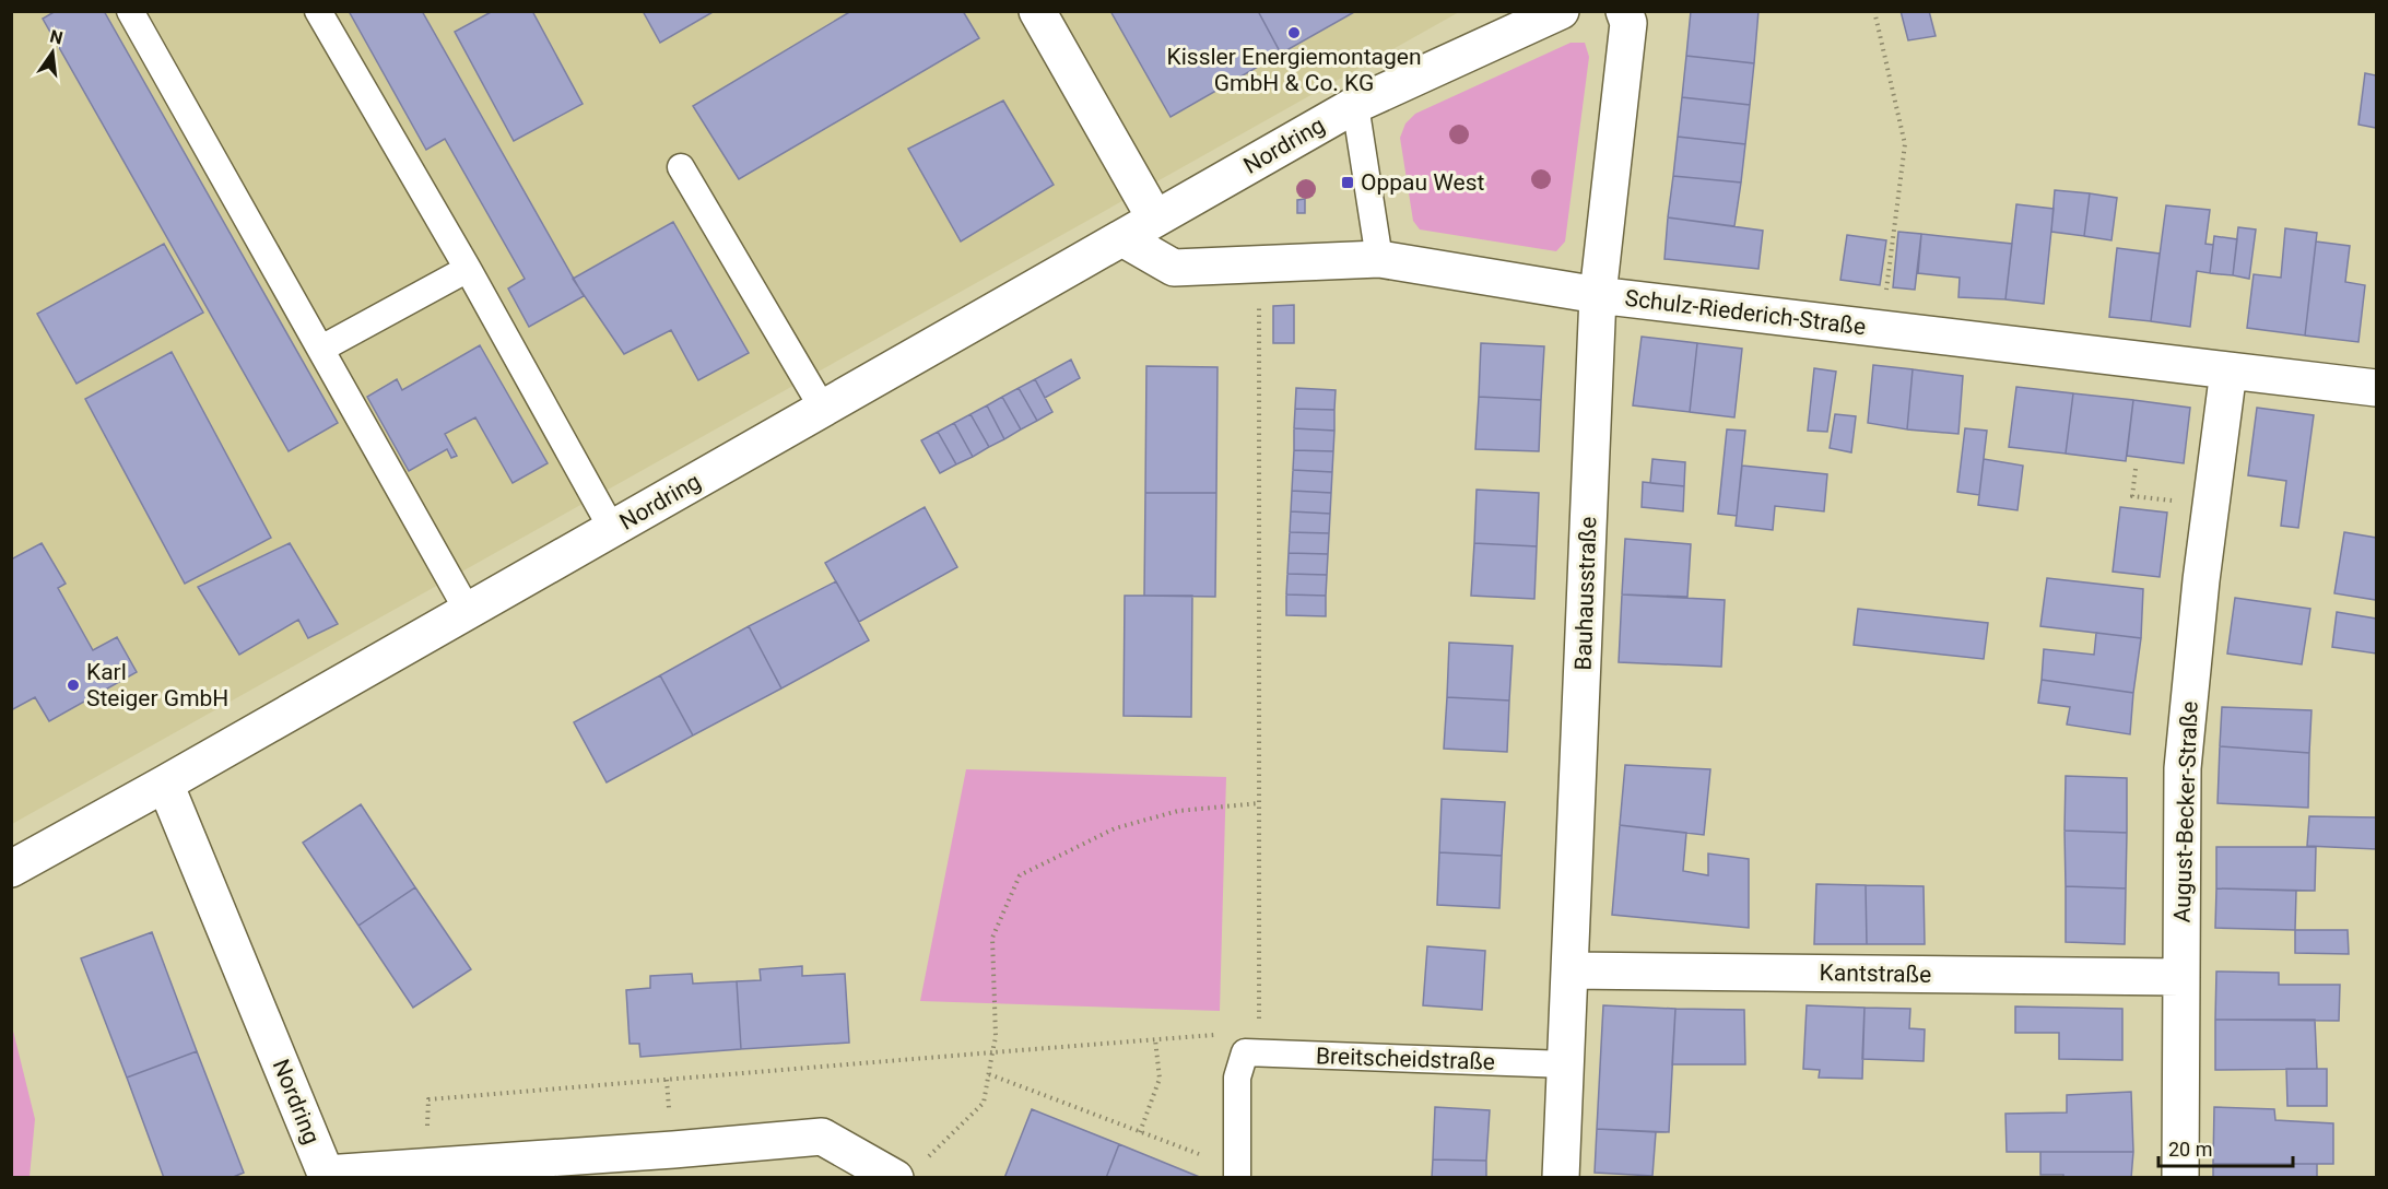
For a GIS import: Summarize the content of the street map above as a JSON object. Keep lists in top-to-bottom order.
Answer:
{
  "streets": {
    "street": [
      "Nordring",
      "Schulz-Riederich-Straße",
      "Bauhausstraße",
      "August-Becker-Straße",
      "Kantstraße"
    ],
    "lane": ["Breitscheidstraße"]
  },
  "crossings": [
    ["Nordring", "Schulz-Riederich-Straße"],
    ["Schulz-Riederich-Straße", "Bauhausstraße"],
    ["Schulz-Riederich-Straße", "August-Becker-Straße"],
    ["Bauhausstraße", "Kantstraße"],
    ["Bauhausstraße", "Breitscheidstraße"],
    ["August-Becker-Straße", "Kantstraße"]
  ],
  "places": {
    "other": ["Kissler Energiemontagen GmbH & Co. KG", "Karl Steiger GmbH"],
    "transit": ["Oppau West"]
  },
  "scale_bar": "20 m",
  "north": "top"
}
